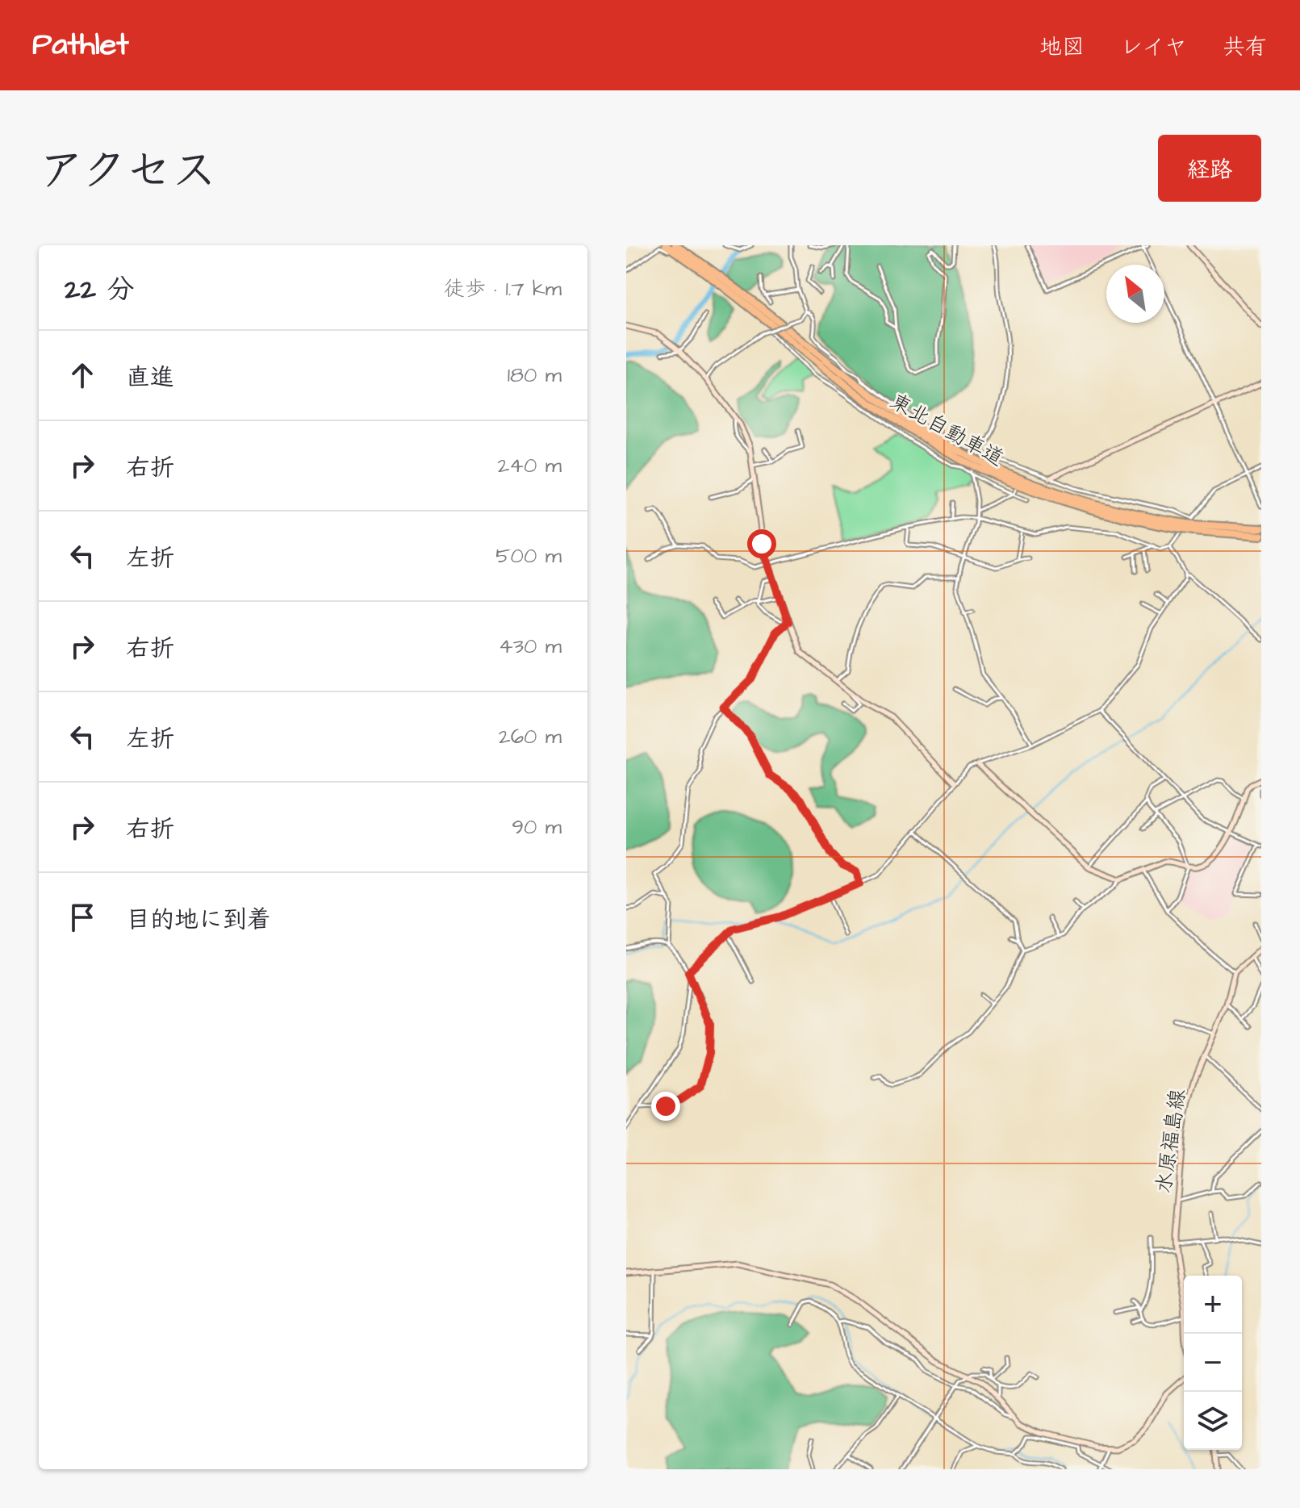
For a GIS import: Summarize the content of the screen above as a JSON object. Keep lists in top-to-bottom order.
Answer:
{
  "streets": {
    "highway": ["東北自動車道"],
    "street": ["水原福島線"]
  },
  "north": "top left",
  "page": {
    "header": "Pathlet",
    "nav": ["地図", "レイヤ", "共有"],
    "title": "アクセス",
    "buttons": "経路",
    "heading": ["22 分", "徒歩 · 1.7 km"],
    "list": [
      ["直進", "180 m"],
      ["右折", "240 m"],
      ["左折", "500 m"],
      ["右折", "430 m"],
      ["左折", "260 m"],
      ["右折", "90 m"],
      "目的地に到着"
    ],
    "map_buttons": ["+", "−"]
  }
}
